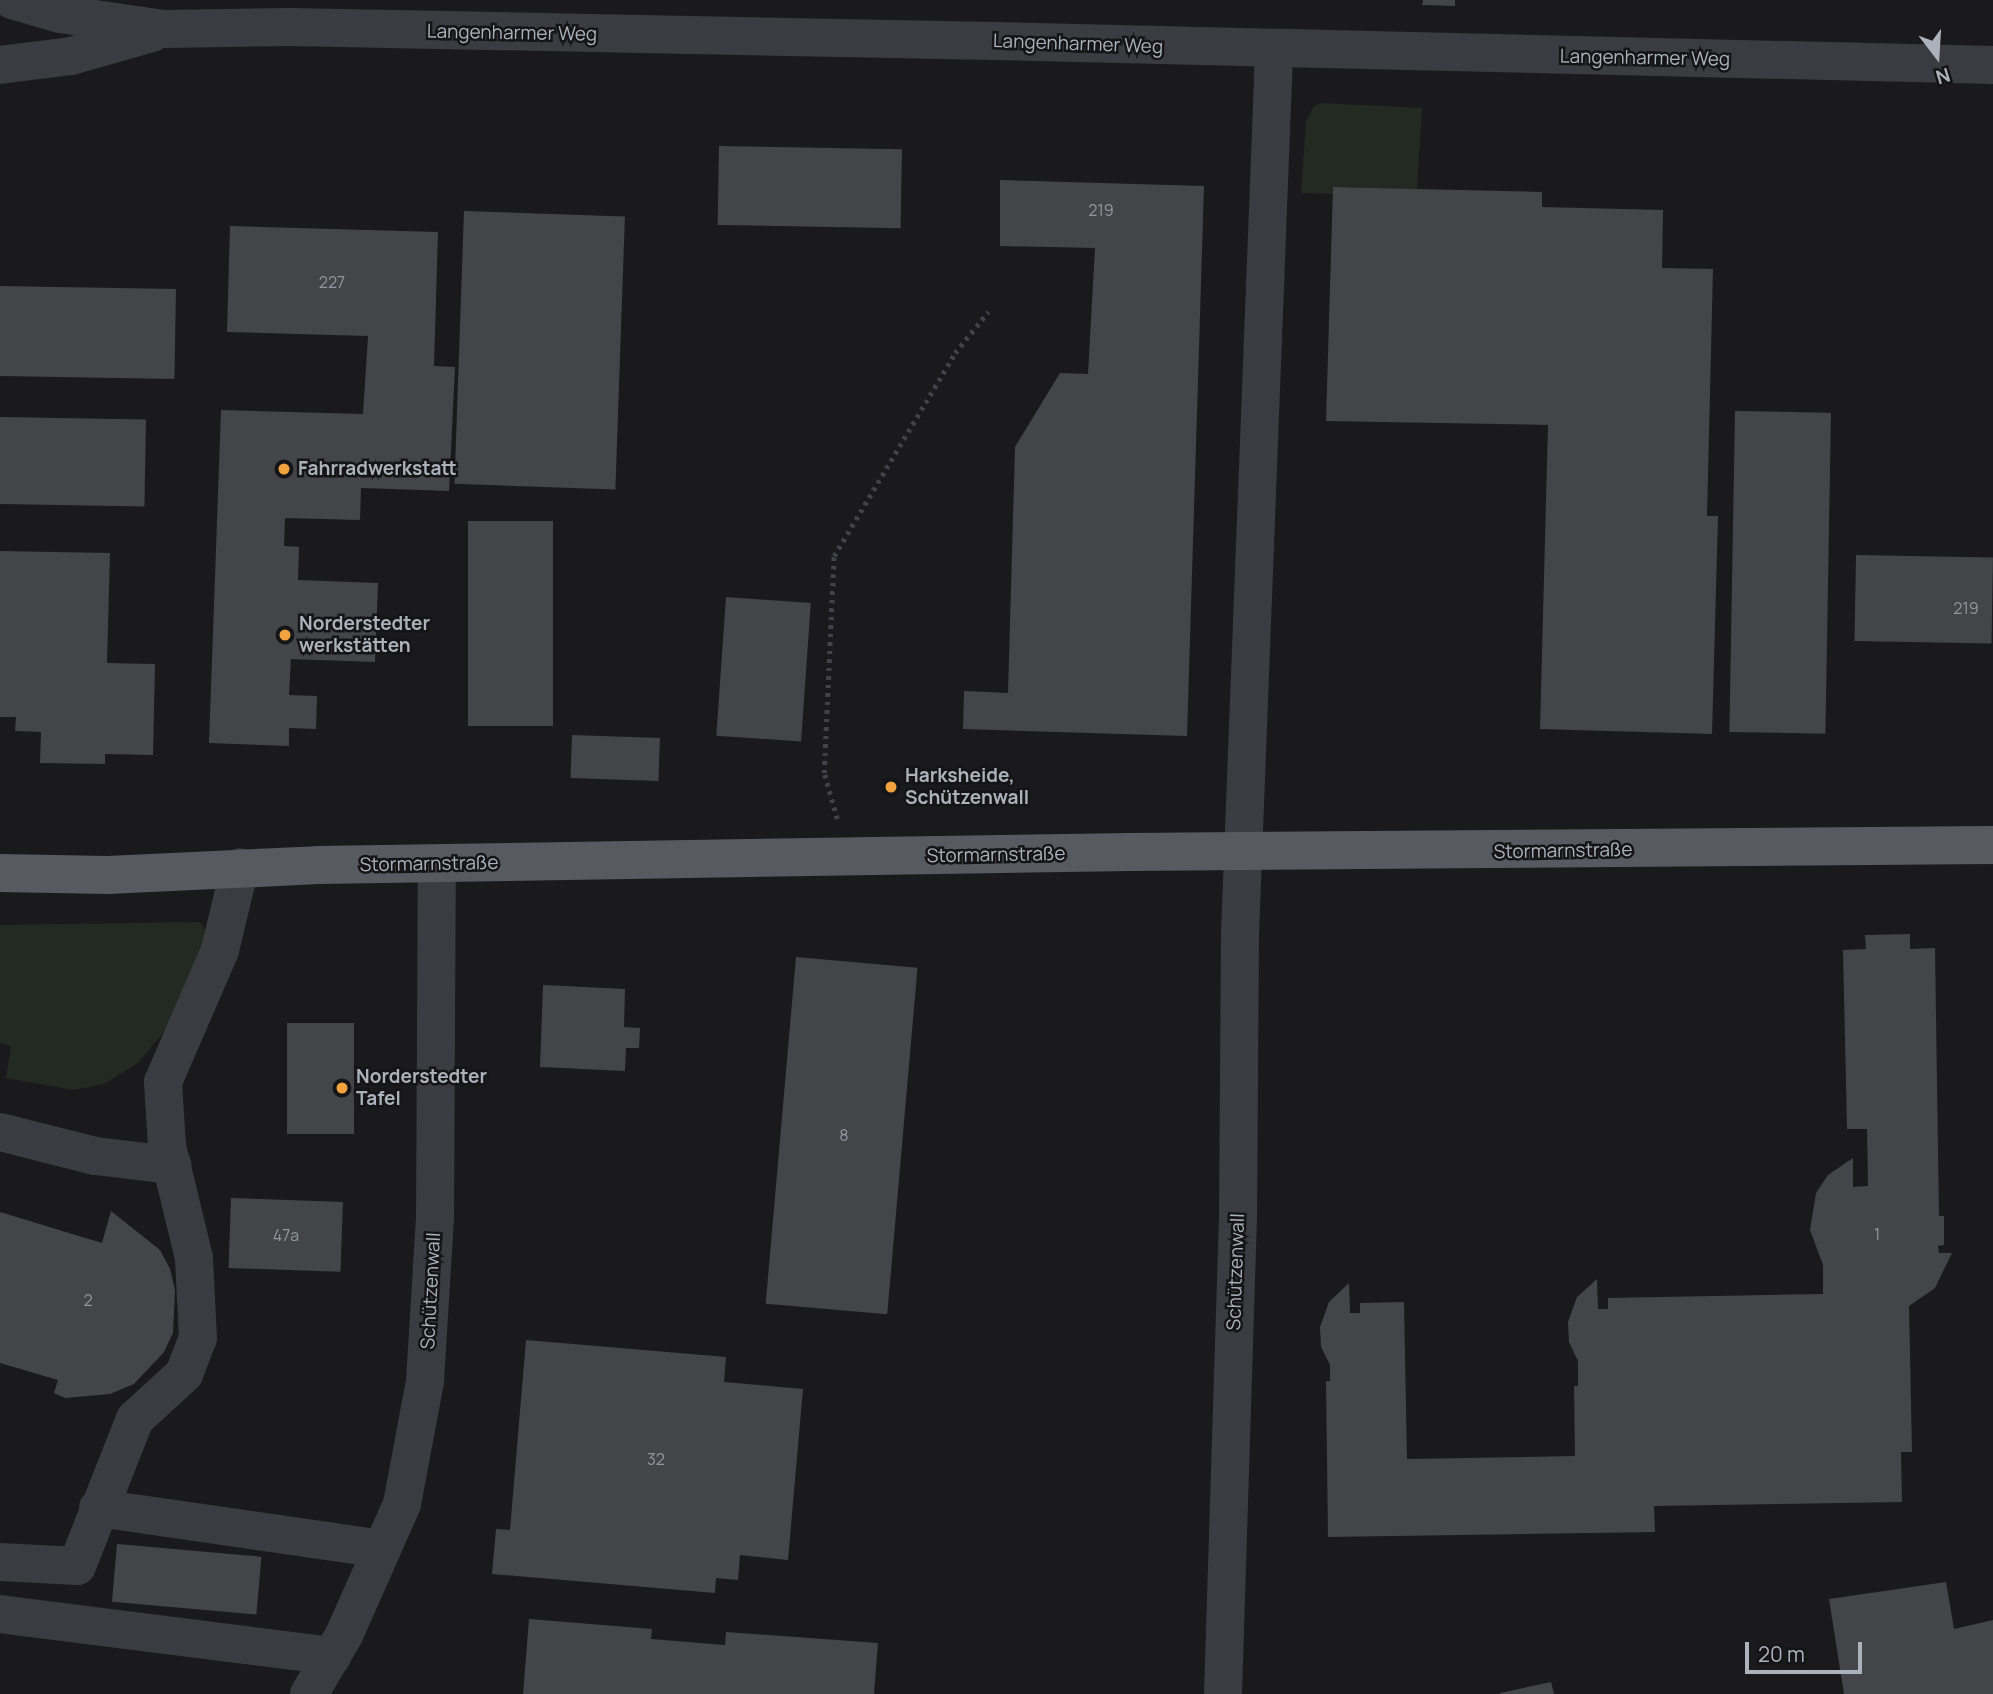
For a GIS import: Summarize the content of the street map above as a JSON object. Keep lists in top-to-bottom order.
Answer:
{
  "streets": {
    "main road": ["Stormarnstraße"],
    "street": ["Langenharmer Weg", "Schützenwall"]
  },
  "crossings": [
    ["Langenharmer Weg", "Schützenwall"],
    ["Stormarnstraße", "Schützenwall"]
  ],
  "places": [
    "Fahrradwerkstatt",
    "Norderstedter werkstätten",
    "Harksheide, Schützenwall",
    "Norderstedter Tafel"
  ],
  "house_numbers": [
    "219",
    "227",
    "219",
    "8",
    "1",
    "47a",
    "2",
    "32"
  ],
  "scale_bar": "20 m",
  "north": "bottom"
}
